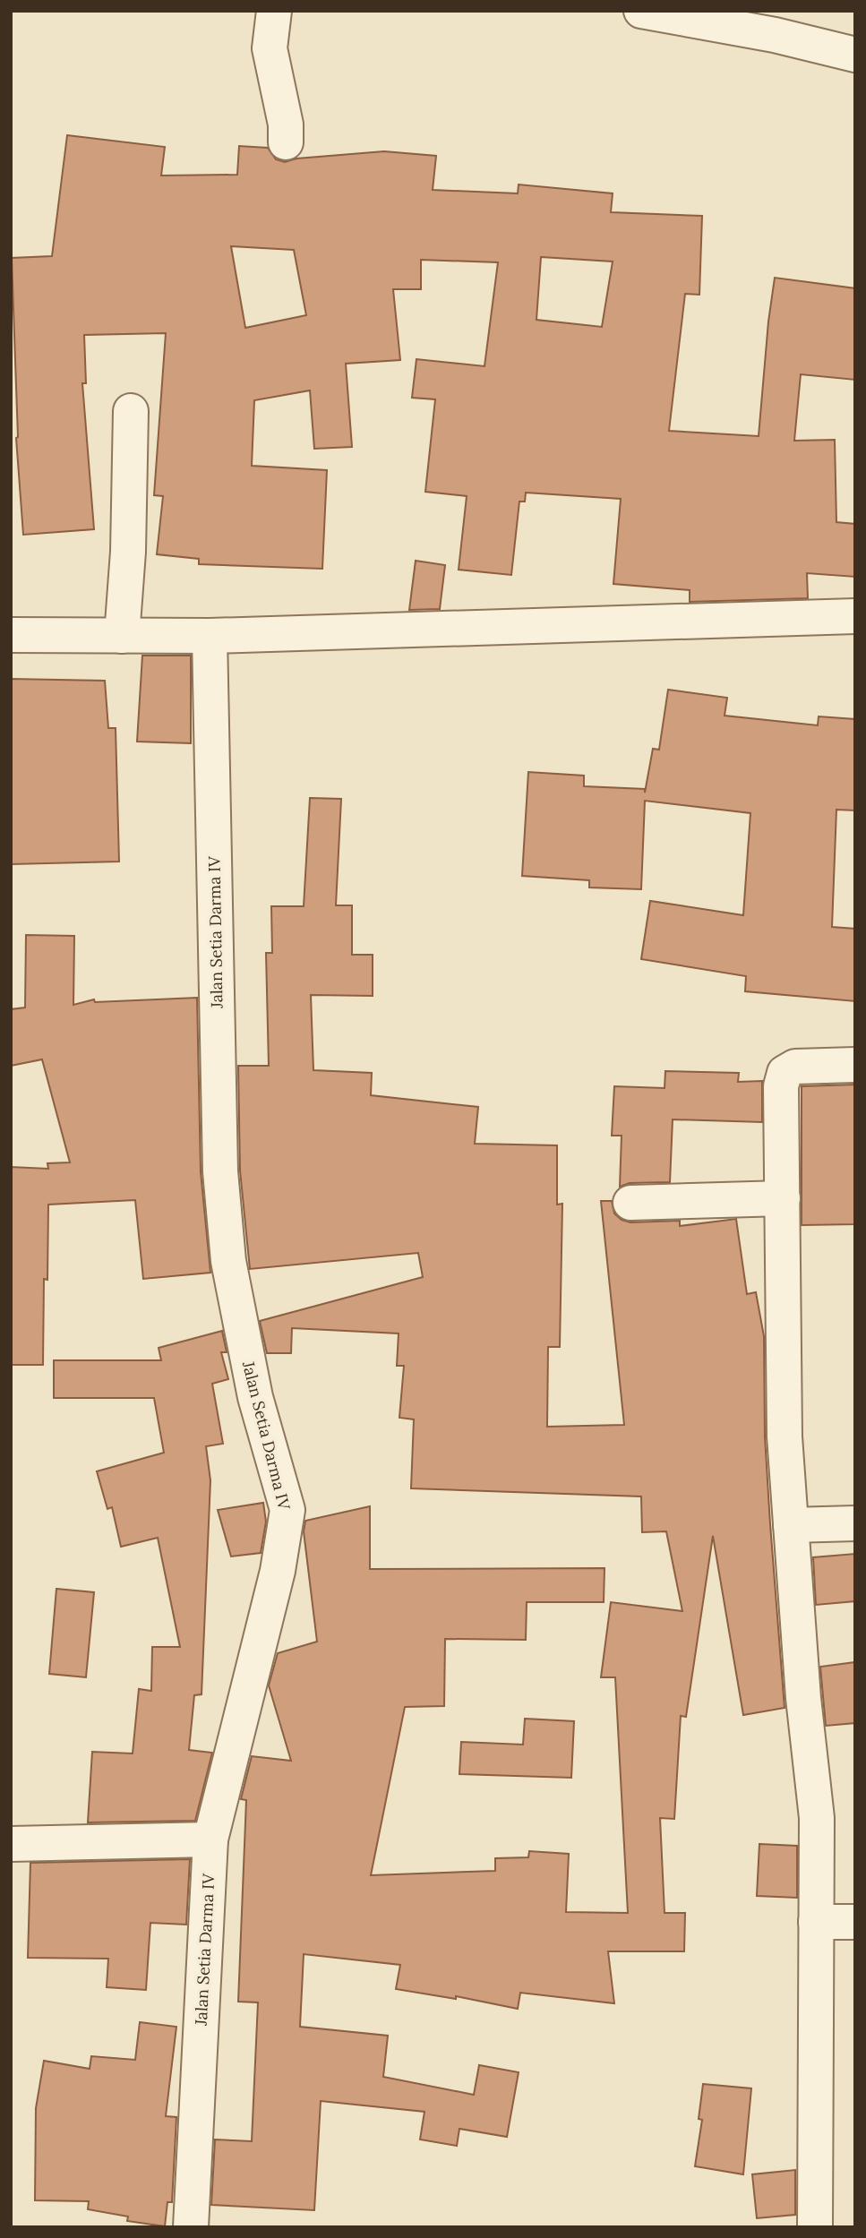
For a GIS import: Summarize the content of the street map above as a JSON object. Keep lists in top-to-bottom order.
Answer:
{
  "streets": {
    "street": ["Jalan Setia Darma IV"]
  }
}
